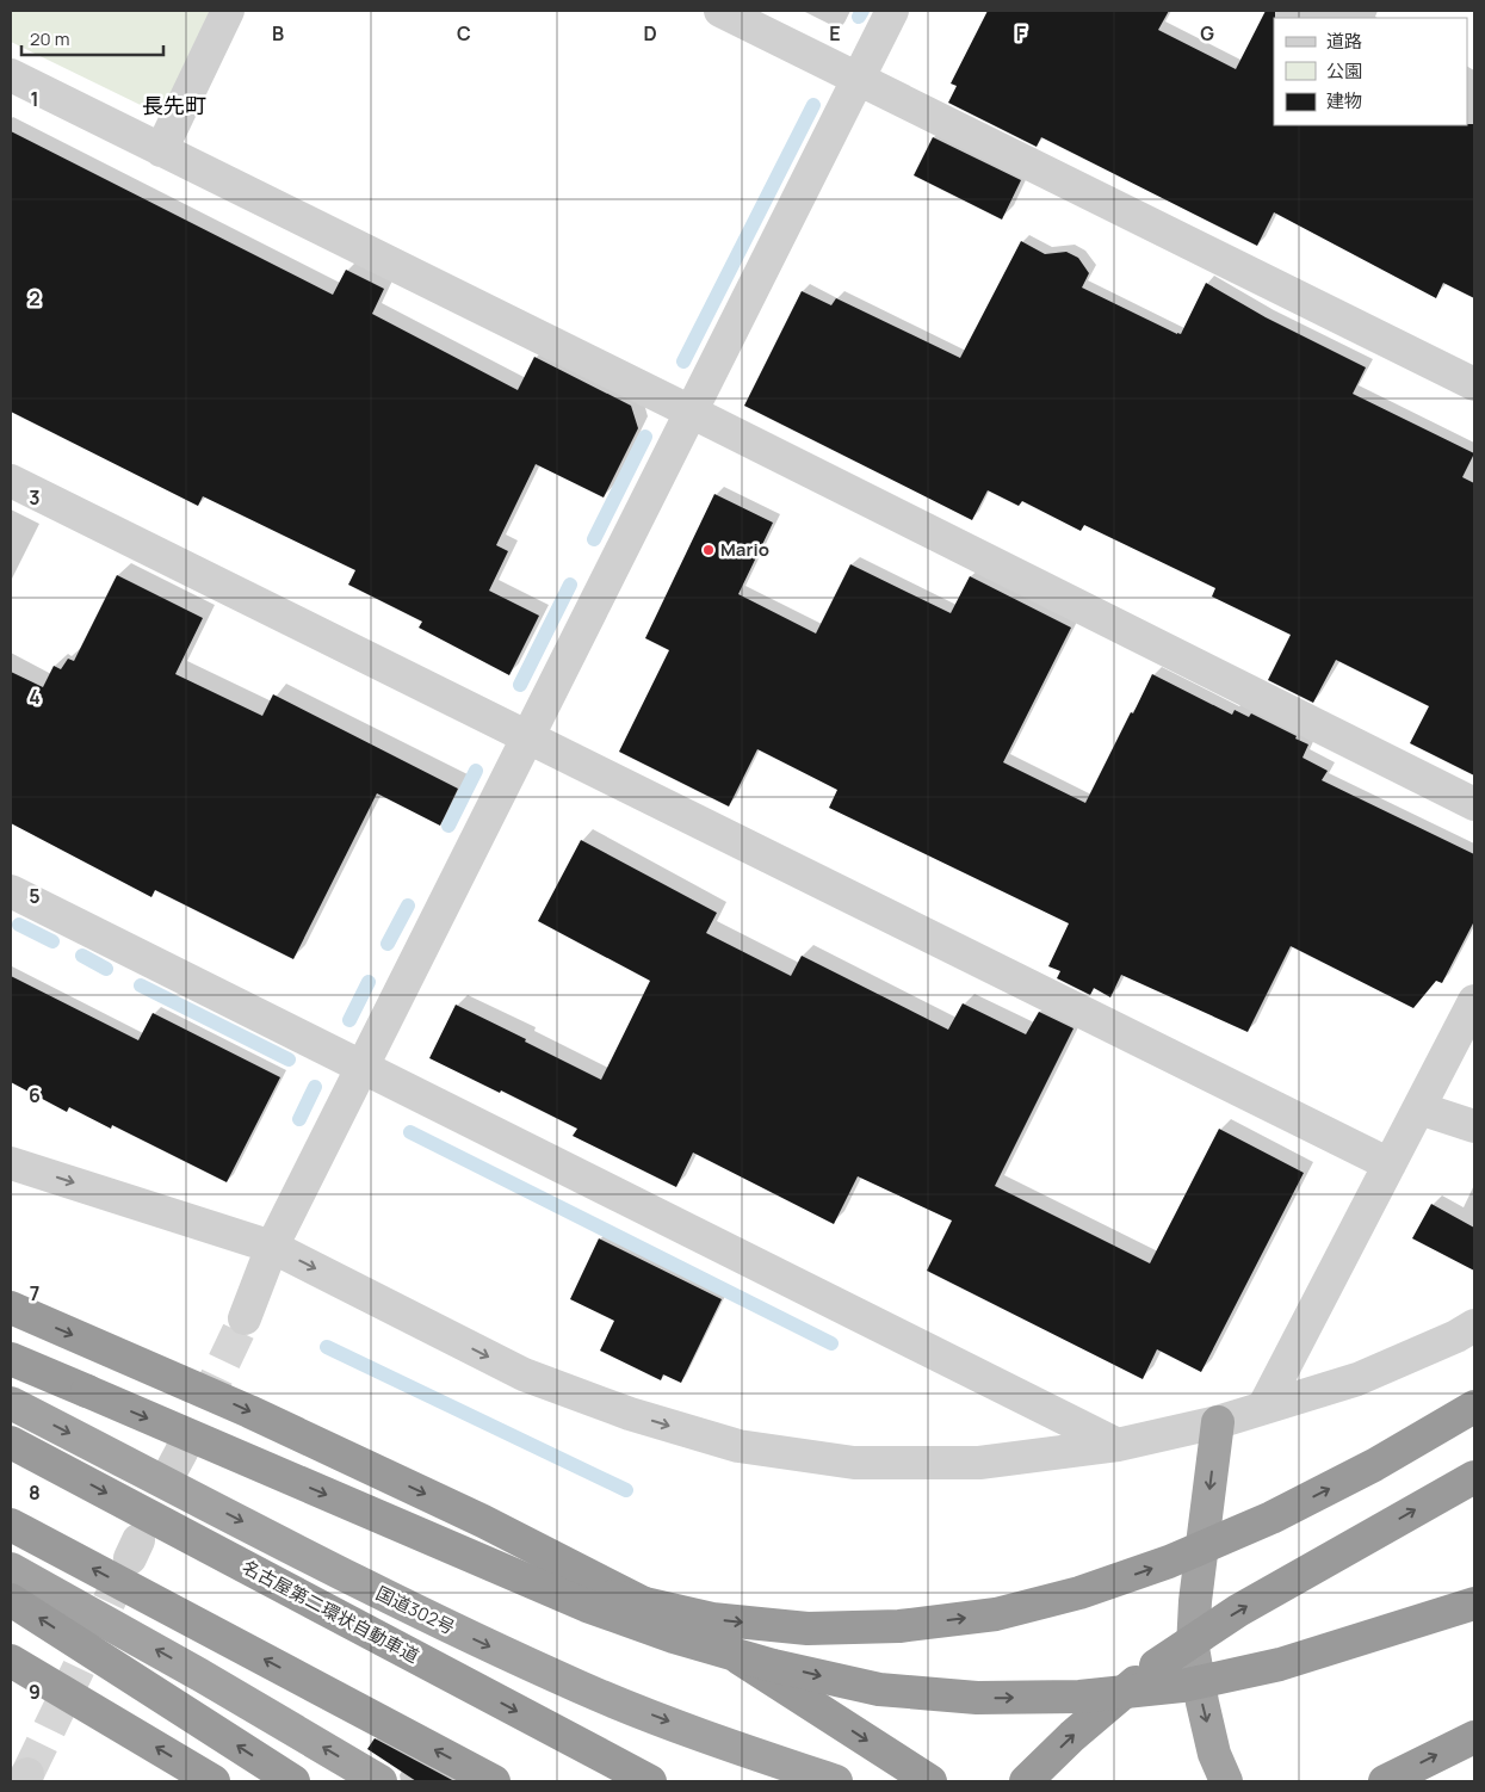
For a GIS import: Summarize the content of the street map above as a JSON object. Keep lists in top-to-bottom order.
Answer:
{
  "streets": {
    "highway": ["国道302号", "名古屋第二環状自動車道"]
  },
  "districts": ["長先町"],
  "places": ["Mario"],
  "legend": ["道路", "公園", "建物"],
  "scale_bar": "20 m",
  "grid": {
    "columns": [
      "B",
      "C",
      "D",
      "E",
      "F",
      "G"
    ],
    "rows": [
      "1",
      "2",
      "3",
      "4",
      "5",
      "6",
      "7",
      "8",
      "9"
    ]
  }
}
